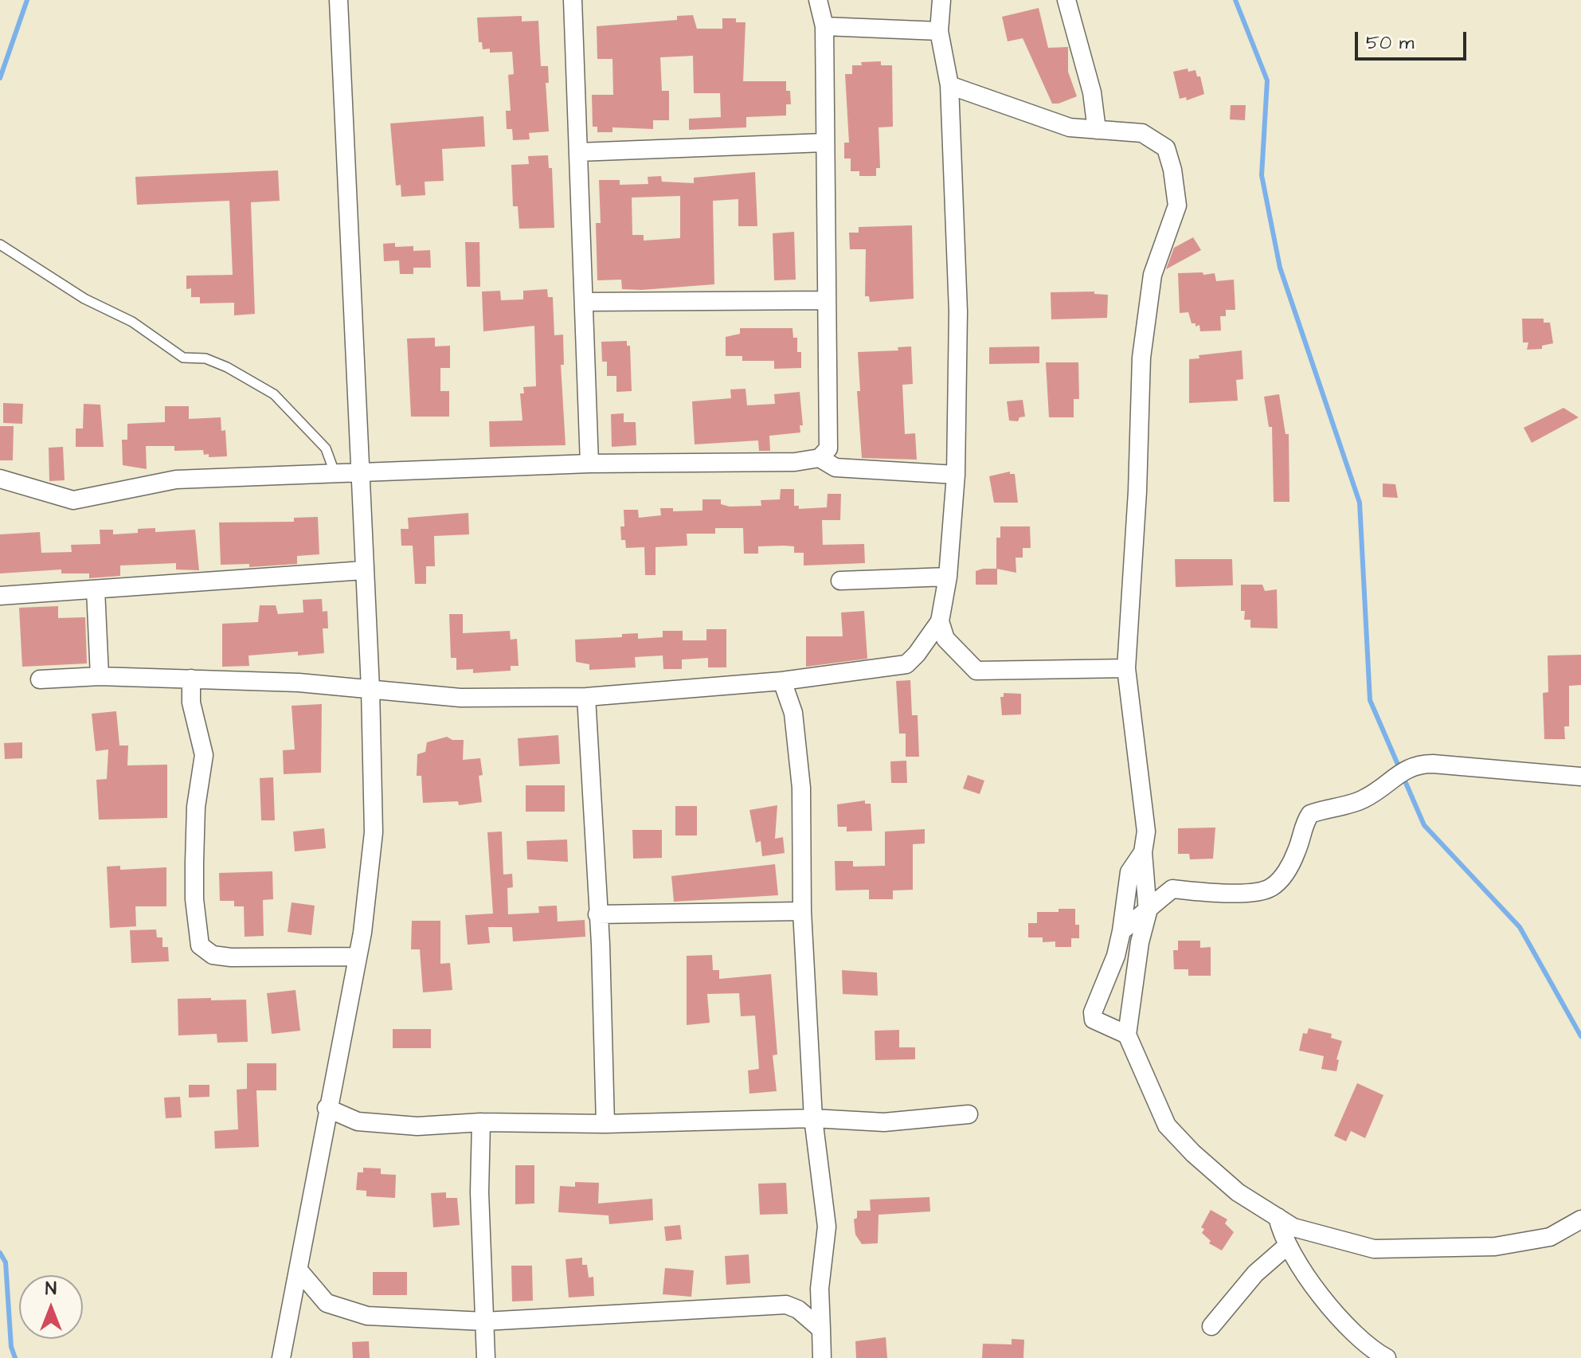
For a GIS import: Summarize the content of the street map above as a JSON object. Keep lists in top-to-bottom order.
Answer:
{
  "scale_bar": "50 m",
  "north": "top"
}
